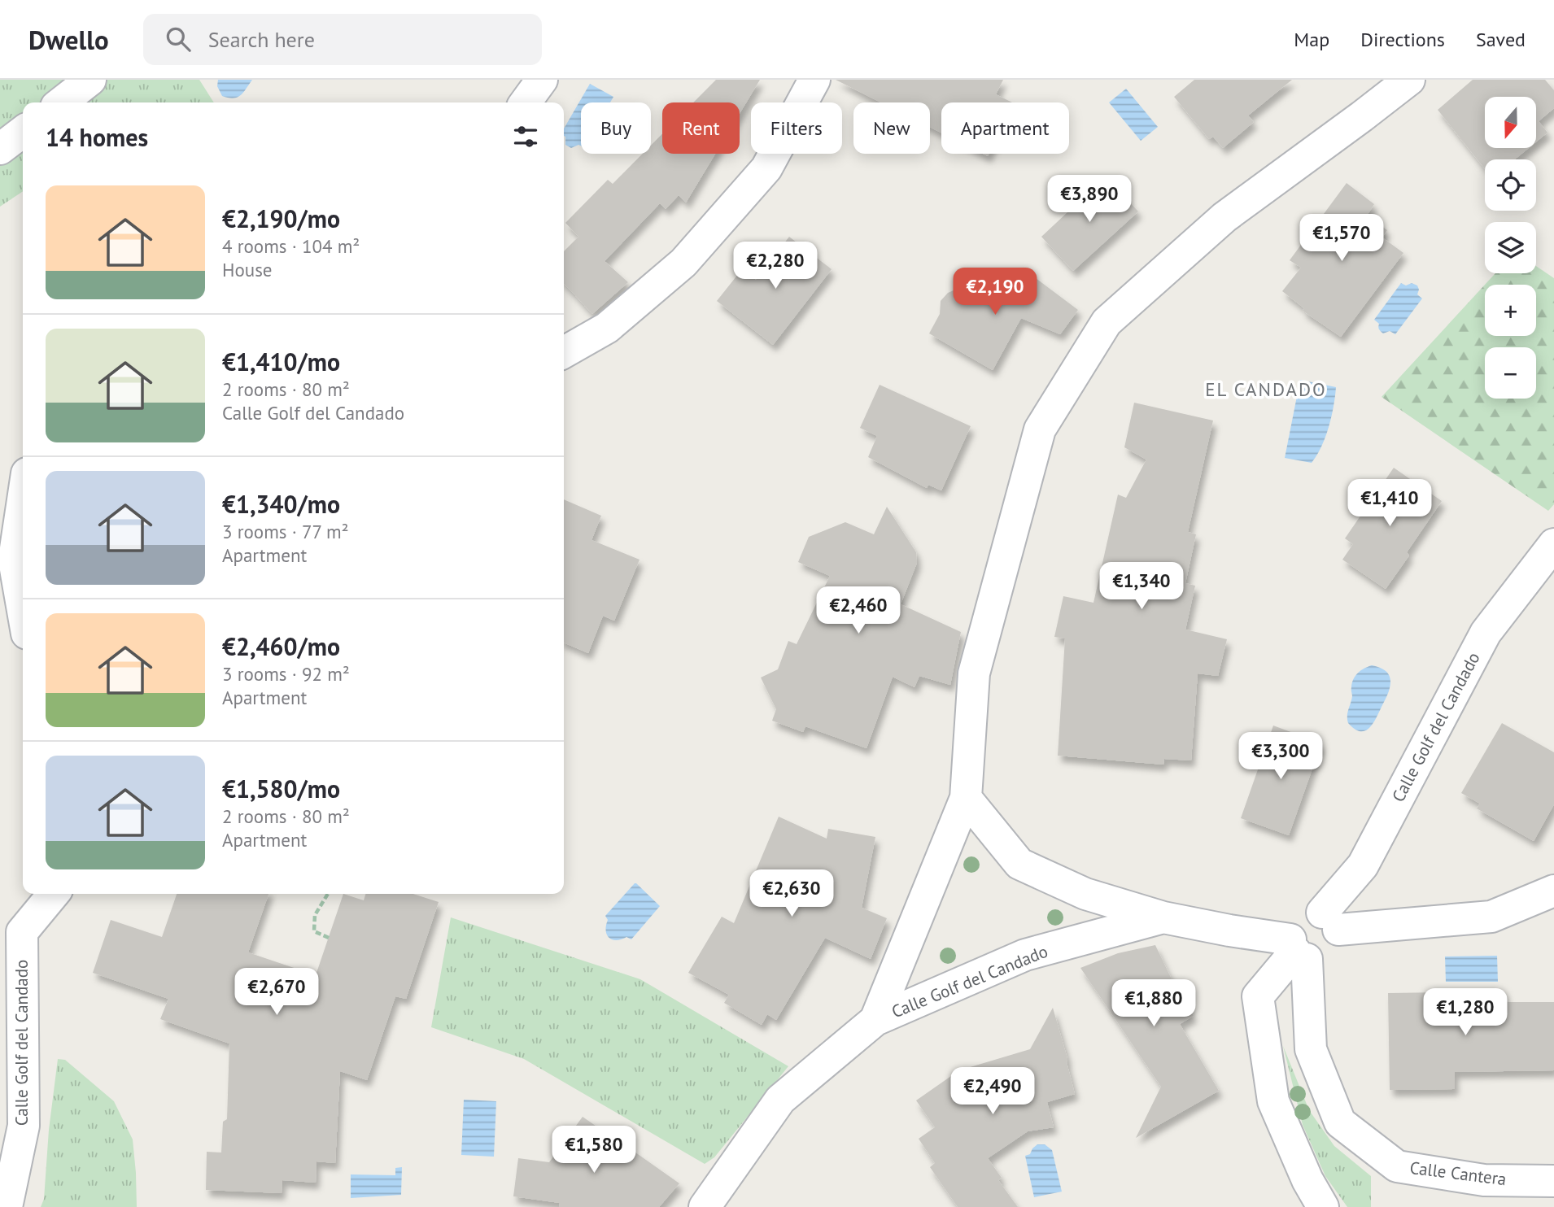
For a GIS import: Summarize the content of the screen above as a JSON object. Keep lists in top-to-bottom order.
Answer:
{
  "streets": {
    "street": ["Calle Golf del Candado", "Calle Cantera"]
  },
  "crossings": [
    ["Calle Golf del Candado", "Calle Cantera"]
  ],
  "districts": ["EL CANDADO"],
  "north": "bottom",
  "page": {
    "header": "Dwello",
    "search": "Search here",
    "nav": ["Map", "Directions", "Saved"],
    "map_buttons": ["+", "−"],
    "chip": [
      "Buy",
      "Rent",
      "Filters",
      "New",
      "Apartment"
    ],
    "heading": "14 homes",
    "list": [
      {
        "name": "€2,190/mo",
        "note": "4 rooms · 104 m² · House"
      },
      {
        "name": "€1,410/mo",
        "note": "2 rooms · 80 m² · Calle Golf del Candado"
      },
      {
        "name": "€1,340/mo",
        "note": "3 rooms · 77 m² · Apartment"
      },
      {
        "name": "€2,460/mo",
        "note": "3 rooms · 92 m² · Apartment"
      },
      {
        "name": "€1,580/mo",
        "note": "2 rooms · 80 m² · Apartment"
      }
    ],
    "price": [
      "€3,890",
      "€1,570",
      "€2,280",
      "€2,190",
      "€1,410",
      "€1,340",
      "€2,460",
      "€3,300",
      "€2,630",
      "€2,670",
      "€1,880",
      "€1,280",
      "€2,490",
      "€1,580"
    ]
  }
}
